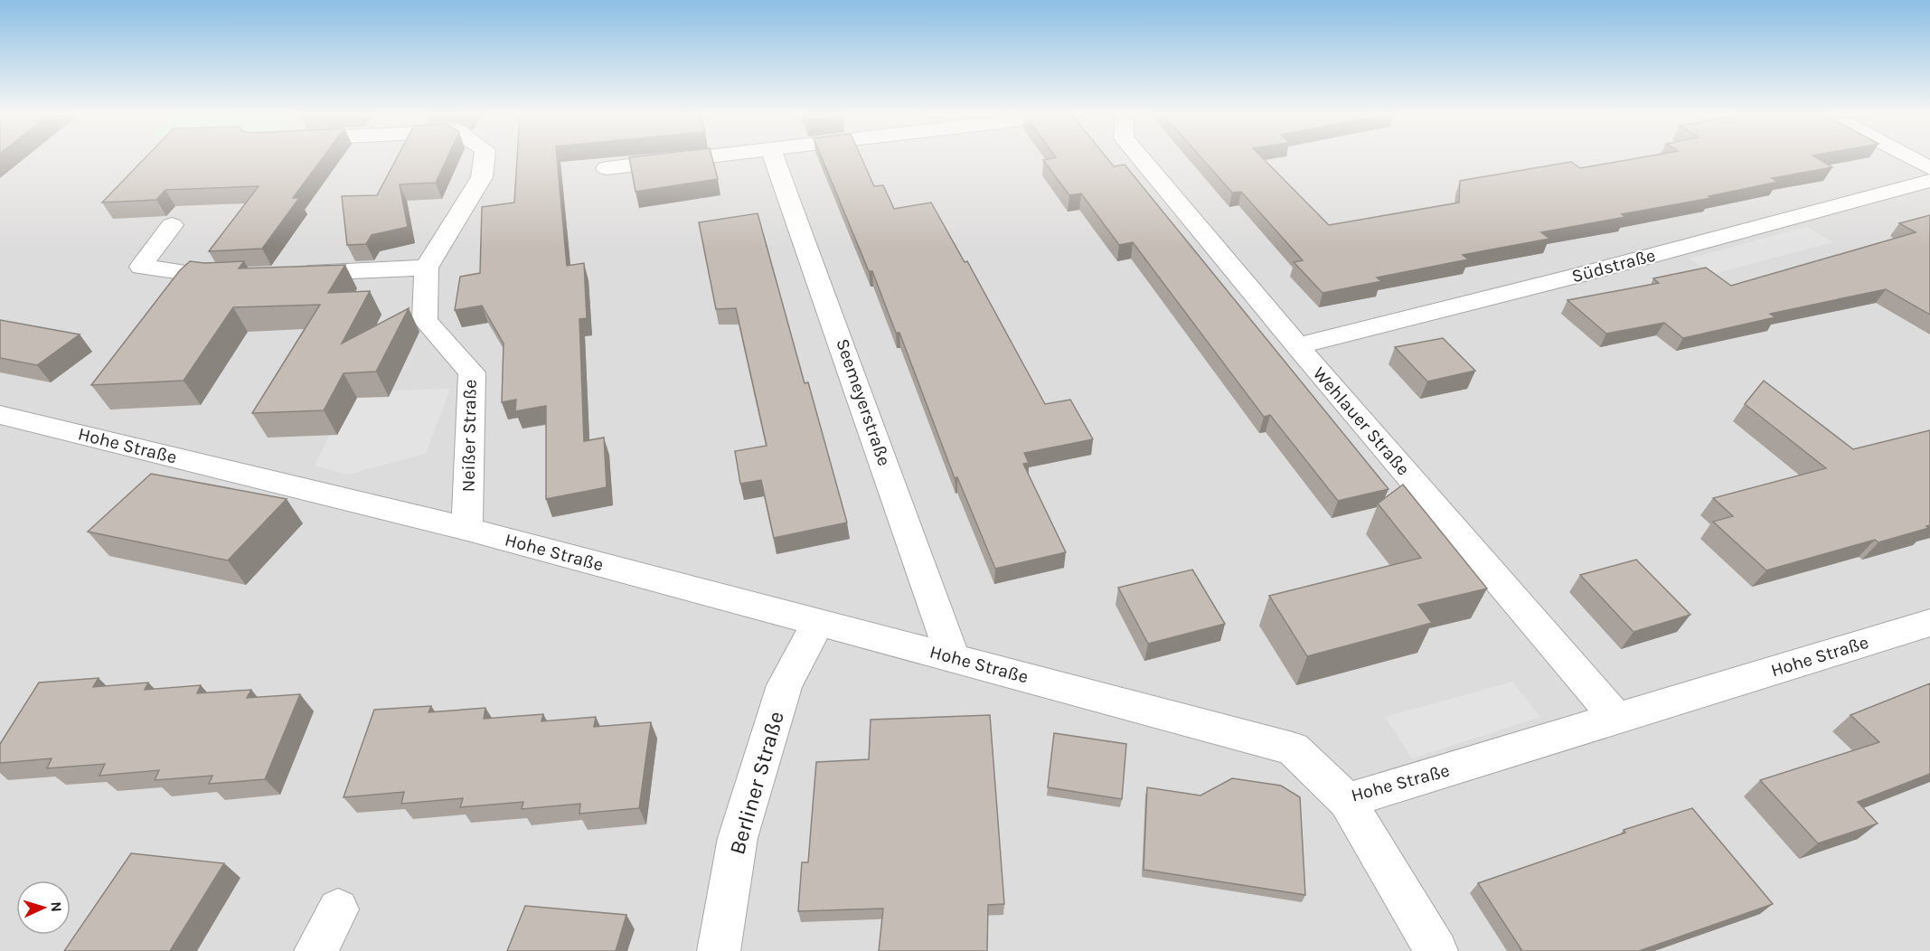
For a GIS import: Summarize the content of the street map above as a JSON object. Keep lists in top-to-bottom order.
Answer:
{
  "streets": {
    "street": [
      "Südstraße",
      "Seemeyerstraße",
      "Wehlauer Straße",
      "Neißer Straße",
      "Hohe Straße",
      "Berliner Straße"
    ]
  },
  "crossings": [
    ["Südstraße", "Wehlauer Straße"],
    ["Seemeyerstraße", "Hohe Straße"],
    ["Wehlauer Straße", "Hohe Straße"],
    ["Neißer Straße", "Hohe Straße"],
    ["Hohe Straße", "Berliner Straße"]
  ],
  "north": "right"
}
